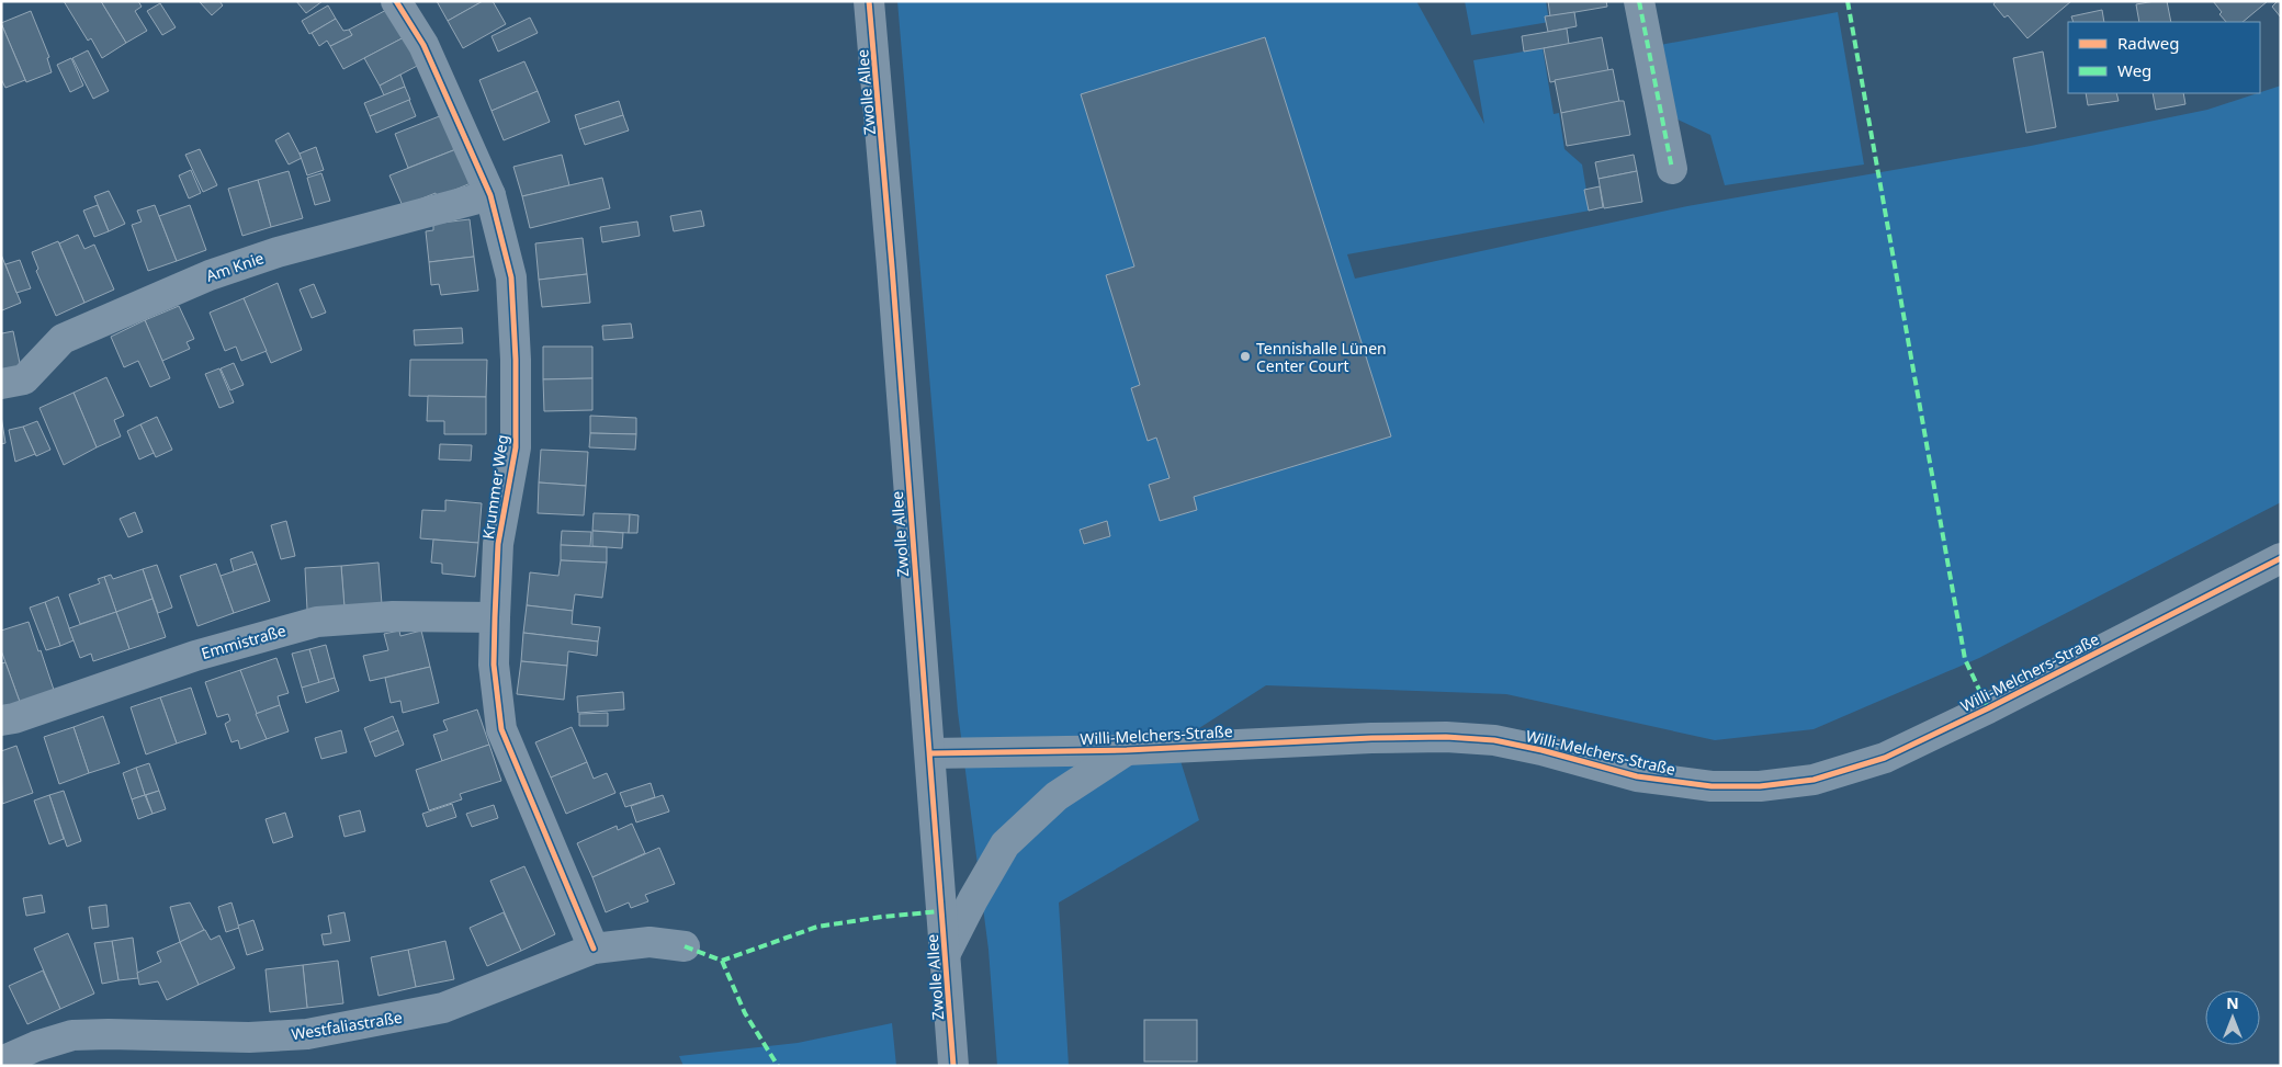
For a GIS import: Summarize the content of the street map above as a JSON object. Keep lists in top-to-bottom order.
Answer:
{
  "streets": {
    "street": [
      "Zwolle Allee",
      "Am Knie",
      "Krummer Weg",
      "Emmistraße",
      "Willi-Melchers-Straße",
      "Westfaliastraße"
    ]
  },
  "crossings": [
    ["Zwolle Allee", "Willi-Melchers-Straße"],
    ["Am Knie", "Krummer Weg"],
    ["Krummer Weg", "Emmistraße"],
    ["Krummer Weg", "Westfaliastraße"]
  ],
  "places": ["Tennishalle Lünen Center Court"],
  "legend": ["Radweg", "Weg"],
  "north": "top"
}
